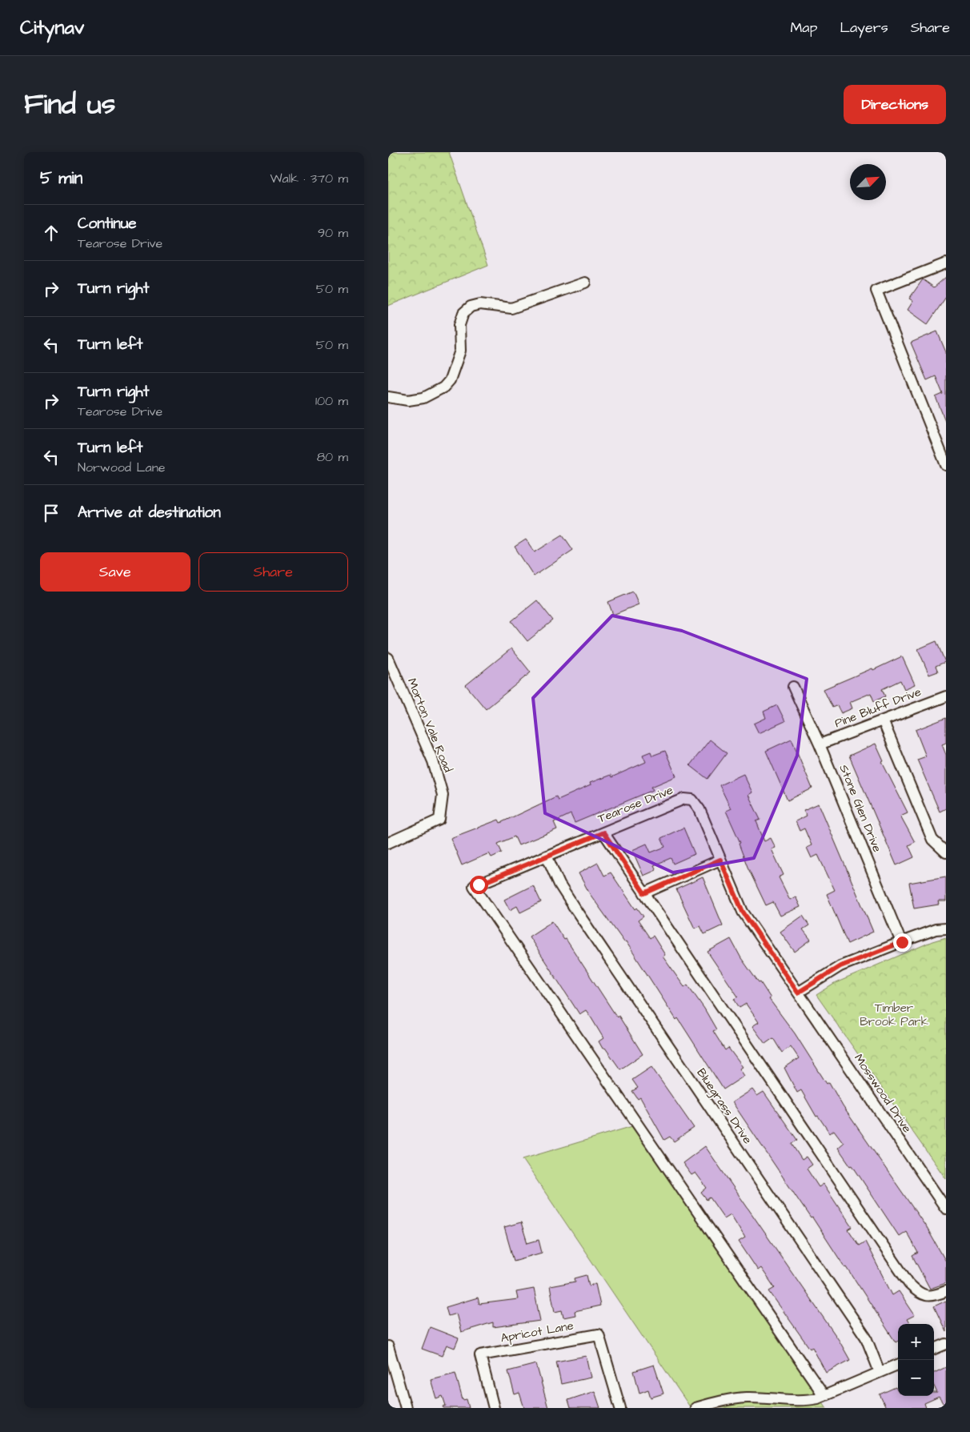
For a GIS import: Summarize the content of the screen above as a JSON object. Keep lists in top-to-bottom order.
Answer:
{
  "streets": {
    "street": [
      "Pine Bluff Drive",
      "Morton Vale Road",
      "Tearose Drive",
      "Stone Glen Drive",
      "Mosswood Drive",
      "Bluegrass Drive",
      "Apricot Lane"
    ]
  },
  "crossings": [
    ["Pine Bluff Drive", "Stone Glen Drive"],
    ["Tearose Drive", "Mosswood Drive"],
    ["Tearose Drive", "Bluegrass Drive"]
  ],
  "parks": ["Timber Brook Park"],
  "north": "top right",
  "page": {
    "header": "Citynav",
    "nav": ["Map", "Layers", "Share"],
    "title": "Find us",
    "buttons": [
      "Directions",
      ["Save", "Share"]
    ],
    "heading": ["5 min", "Walk · 370 m"],
    "list": [
      ["Continue", "Tearose Drive", "90 m"],
      ["Turn right", "50 m"],
      ["Turn left", "50 m"],
      ["Turn right", "Tearose Drive", "100 m"],
      ["Turn left", "Norwood Lane", "80 m"],
      "Arrive at destination"
    ],
    "map_buttons": ["+", "−"]
  }
}
